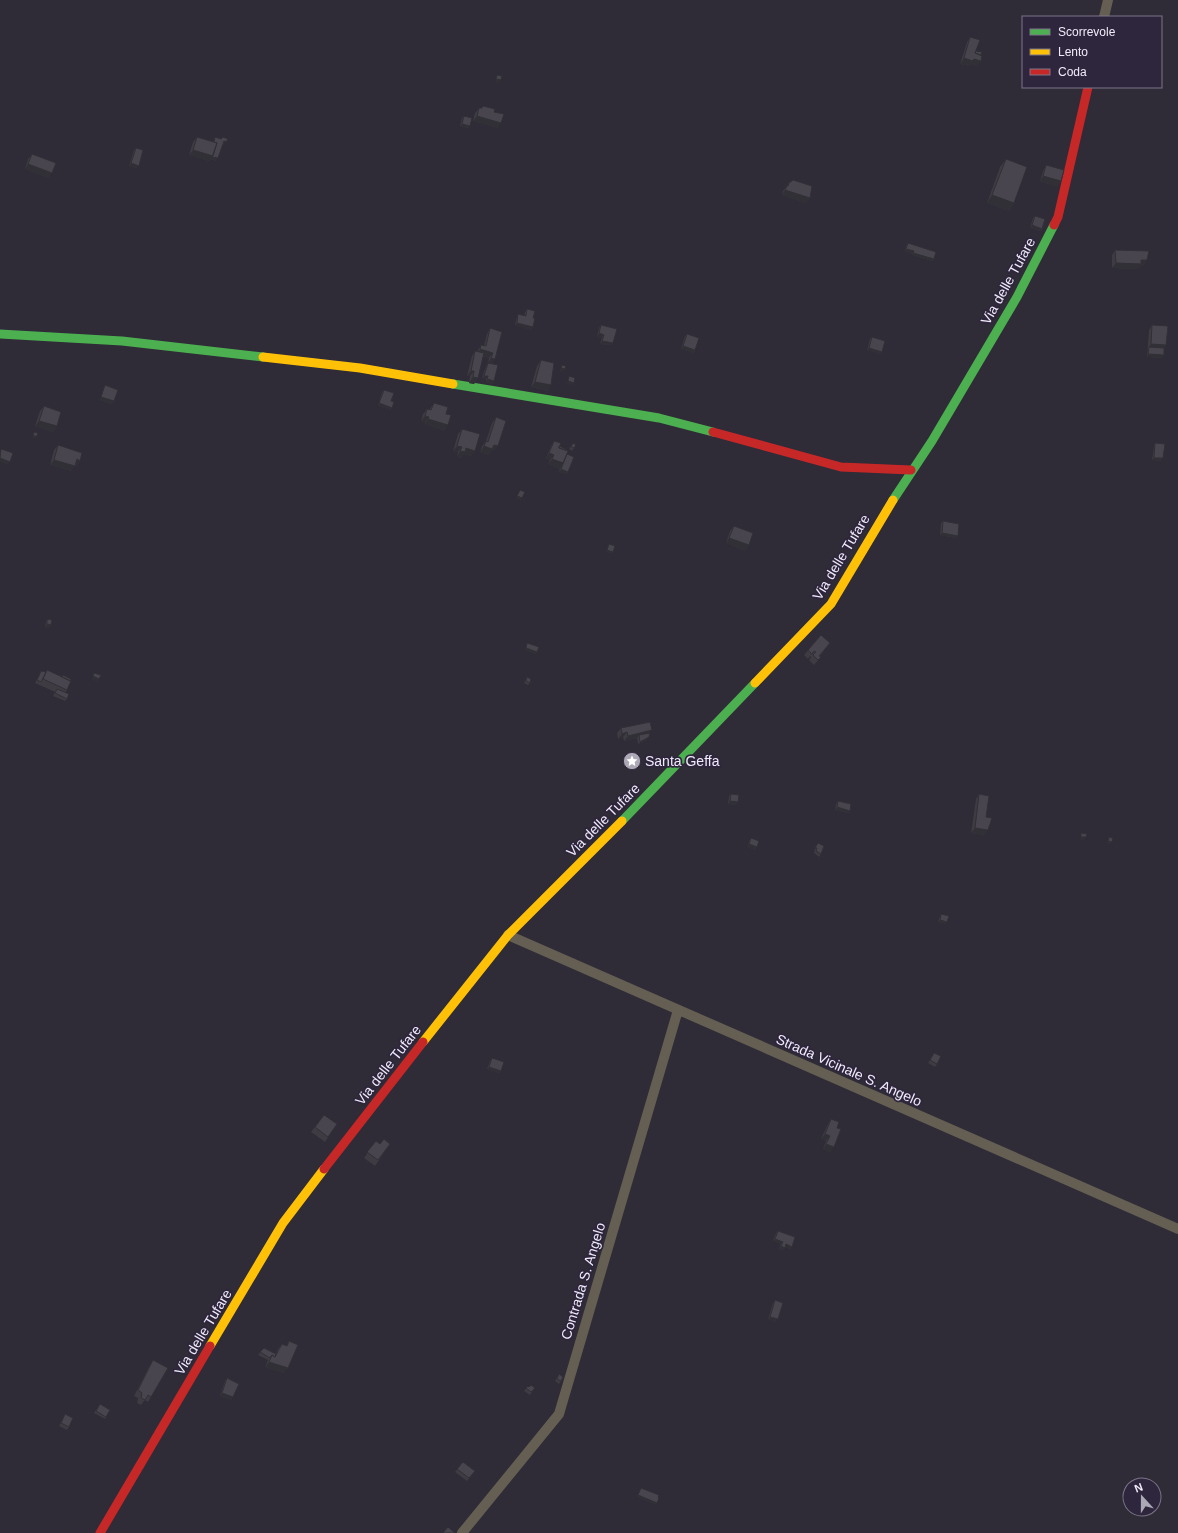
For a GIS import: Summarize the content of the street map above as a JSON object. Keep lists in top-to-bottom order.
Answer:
{
  "streets": {
    "street": ["Via delle Tufare", "Strada Vicinale S. Angelo", "Contrada S. Angelo"]
  },
  "crossings": [
    ["Via delle Tufare", "Strada Vicinale S. Angelo"],
    ["Strada Vicinale S. Angelo", "Contrada S. Angelo"]
  ],
  "places": {
    "place": ["Santa Geffa"]
  },
  "legend": ["Scorrevole", "Lento", "Coda"],
  "north": "top"
}
